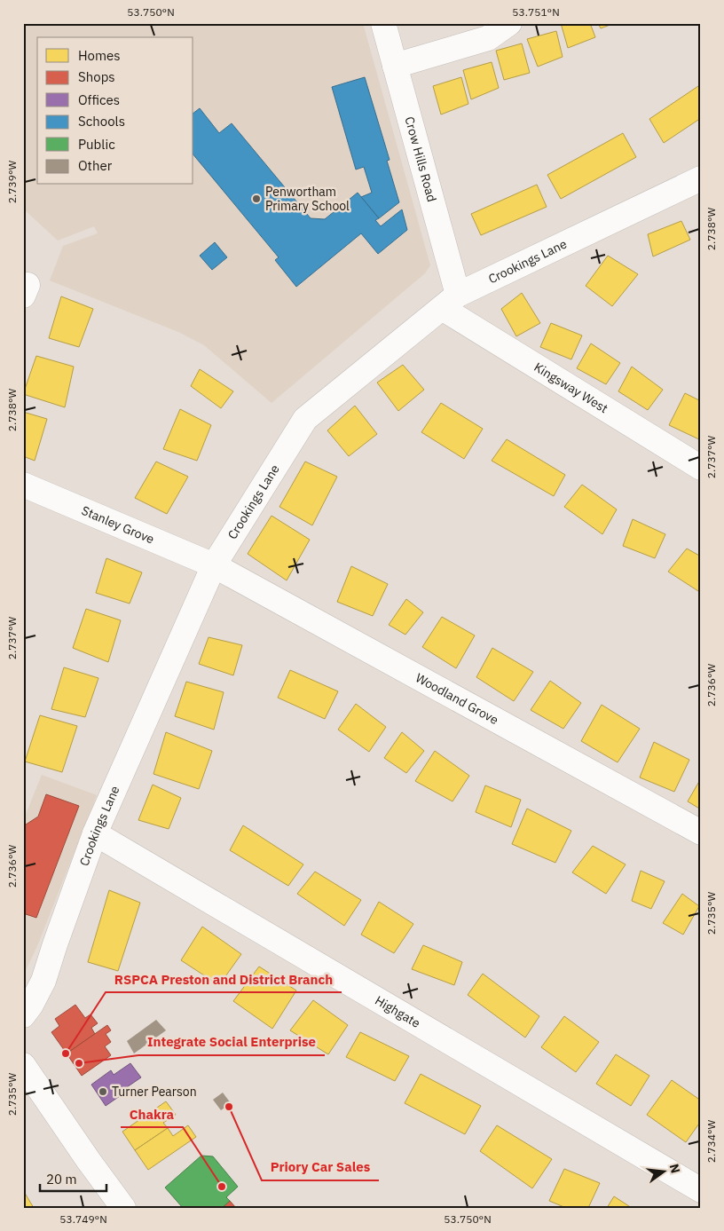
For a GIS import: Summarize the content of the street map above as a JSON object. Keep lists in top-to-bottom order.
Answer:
{
  "streets": {
    "street": [
      "Crow Hills Road",
      "Crookings Lane",
      "Kingsway West",
      "Stanley Grove",
      "Woodland Grove",
      "Highgate"
    ]
  },
  "crossings": [
    ["Crow Hills Road", "Crookings Lane"],
    ["Crow Hills Road", "Kingsway West"],
    ["Crookings Lane", "Kingsway West"],
    ["Crookings Lane", "Stanley Grove"],
    ["Crookings Lane", "Woodland Grove"],
    ["Crookings Lane", "Highgate"],
    ["Stanley Grove", "Woodland Grove"]
  ],
  "places": [
    "Penwortham Primary School",
    "RSPCA Preston and District Branch",
    "Integrate Social Enterprise",
    "Turner Pearson",
    "Priory Car Sales",
    "Chakra"
  ],
  "legend": [
    "Homes",
    "Shops",
    "Offices",
    "Schools",
    "Public",
    "Other"
  ],
  "scale_bar": "20 m",
  "north": "right",
  "coordinates": [
    "53.750°N",
    "53.751°N",
    "2.739°W",
    "2.738°W",
    "2.737°W",
    "2.736°W",
    "2.735°W",
    "2.734°W",
    "53.749°N"
  ]
}
